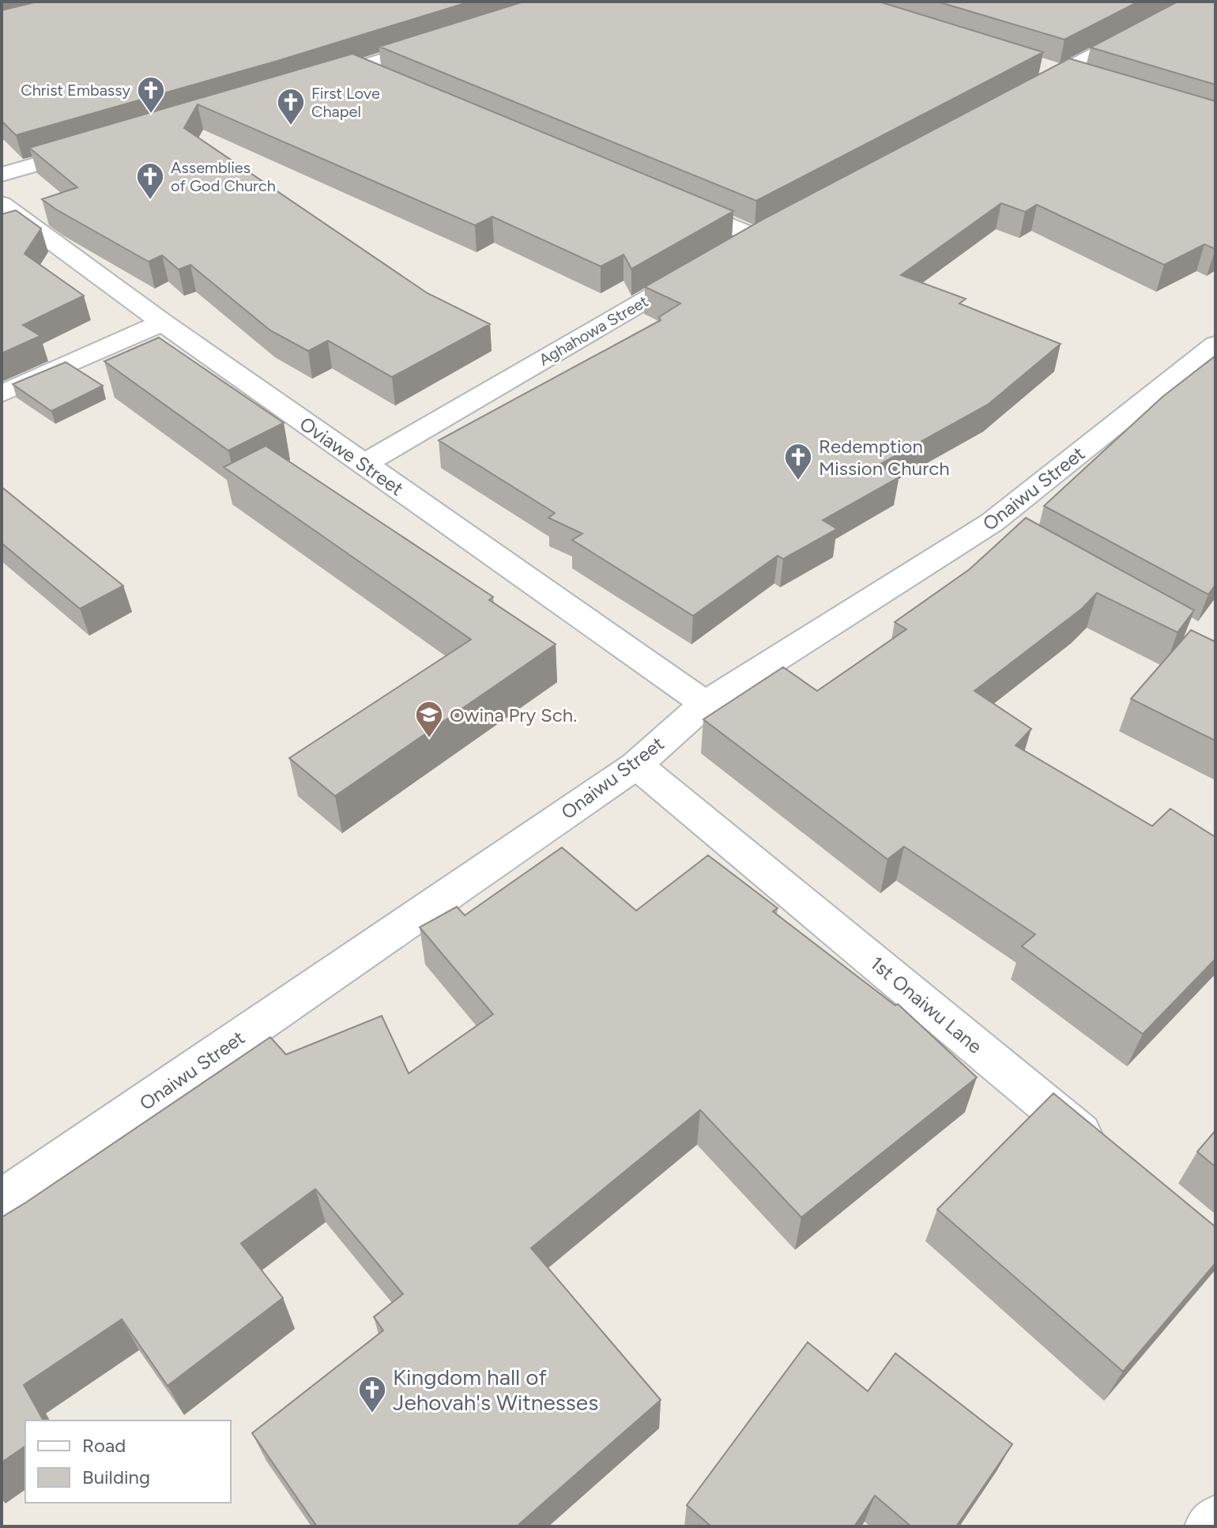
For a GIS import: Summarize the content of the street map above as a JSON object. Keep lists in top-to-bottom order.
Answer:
{
  "streets": {
    "street": [
      "Aghahowa Street",
      "Oviawe Street",
      "Onaiwu Street",
      "1st Onaiwu Lane"
    ]
  },
  "crossings": [
    ["Aghahowa Street", "Oviawe Street"],
    ["Oviawe Street", "Onaiwu Street"],
    ["Onaiwu Street", "1st Onaiwu Lane"]
  ],
  "places": {
    "church": [
      "Christ Embassy",
      "First Love Chapel",
      "Assemblies of God Church",
      "Redemption Mission Church",
      "Kingdom hall of Jehovah's Witnesses"
    ],
    "school or university": ["Owina Pry Sch."]
  },
  "legend": ["Road", "Building"]
}
